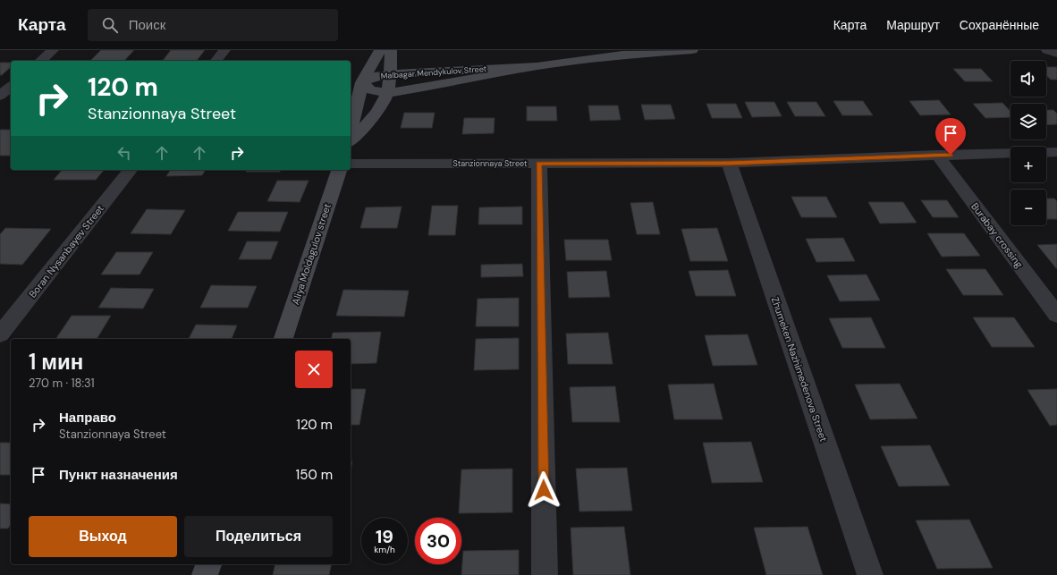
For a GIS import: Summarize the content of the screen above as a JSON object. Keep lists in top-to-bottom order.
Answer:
{
  "streets": {
    "main road": ["Malbagar Mendykulov Street", "Aliya Moldagulov street"],
    "street": [
      "Stanzionnaya Street",
      "Burabay crossing",
      "Boran Nysanbayev Street",
      "Zhumeken Nazhimedenova Street"
    ]
  },
  "crossings": [
    ["Stanzionnaya Street", "Burabay crossing"],
    ["Stanzionnaya Street", "Zhumeken Nazhimedenova Street"]
  ],
  "page": {
    "header": "Карта",
    "search": "Поиск",
    "nav": ["Карта", "Маршрут", "Сохранённые"],
    "map_buttons": ["+", "−"],
    "turn": ["120 m", "Stanzionnaya Street"],
    "heading": ["1 мин", "270 m · 18:31"],
    "list": [
      {
        "name": "Направо",
        "note": "Stanzionnaya Street",
        "value": "120 m"
      },
      {
        "name": "Пункт назначения",
        "value": "150 m"
      }
    ],
    "buttons": ["Выход", "Поделиться"],
    "speed": "19 km/h",
    "limit": "30"
  }
}
